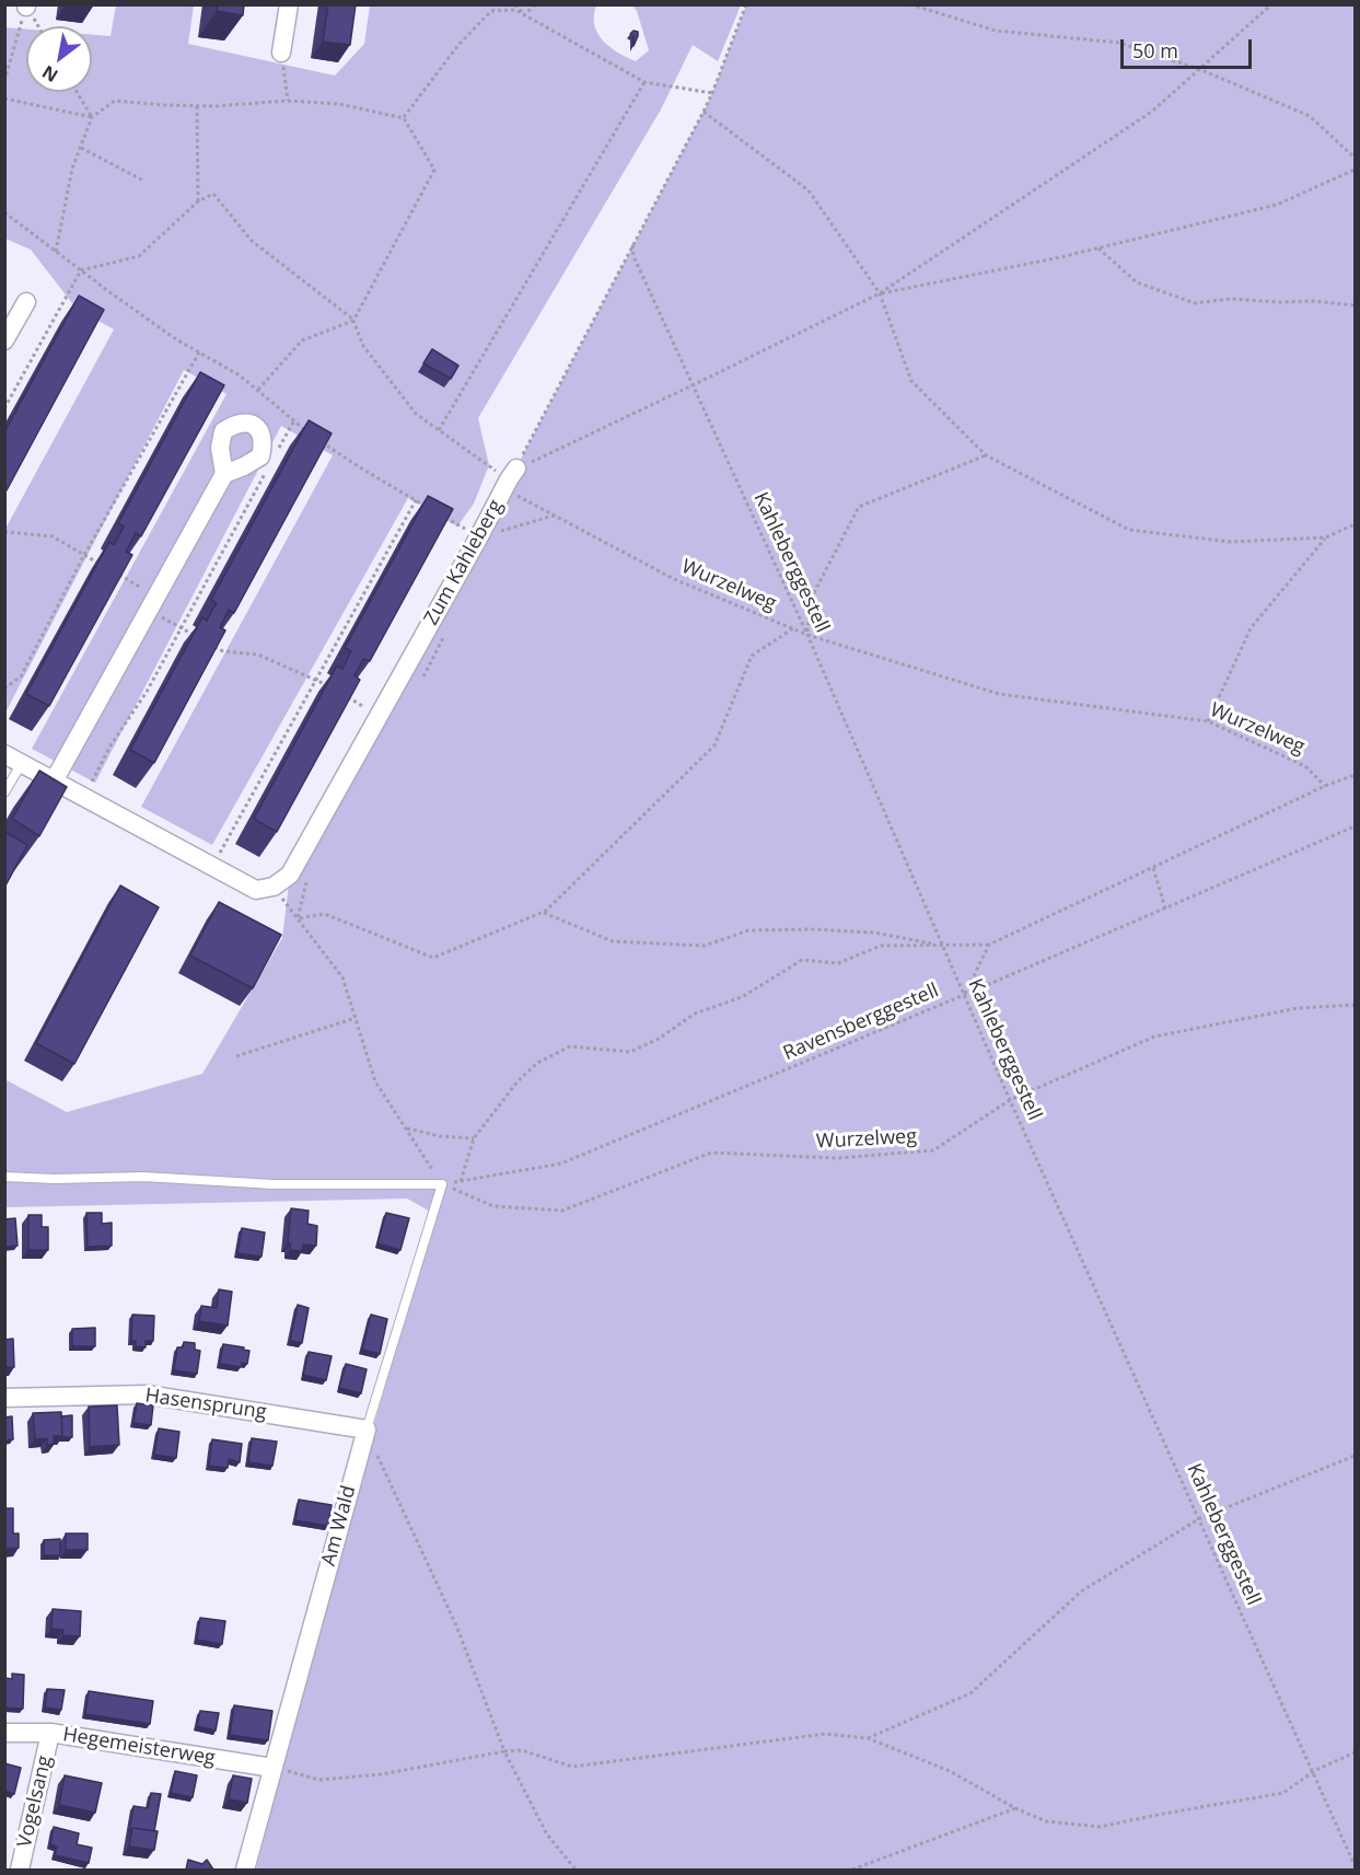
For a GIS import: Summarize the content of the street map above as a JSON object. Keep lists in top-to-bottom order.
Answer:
{
  "streets": {
    "street": [
      "Zum Kahleberg",
      "Hasensprung",
      "Am Wald",
      "Hegemeisterweg",
      "Vogelsang"
    ],
    "path": ["Kahleberggestell", "Wurzelweg", "Ravensberggestell"]
  },
  "crossings": [
    ["Zum Kahleberg", "Wurzelweg"],
    ["Kahleberggestell", "Wurzelweg"],
    ["Kahleberggestell", "Ravensberggestell"],
    ["Wurzelweg", "Ravensberggestell"],
    ["Wurzelweg", "Am Wald"],
    ["Ravensberggestell", "Am Wald"],
    ["Hasensprung", "Am Wald"],
    ["Am Wald", "Hegemeisterweg"],
    ["Hegemeisterweg", "Vogelsang"]
  ],
  "scale_bar": "50 m",
  "north": "bottom left"
}
